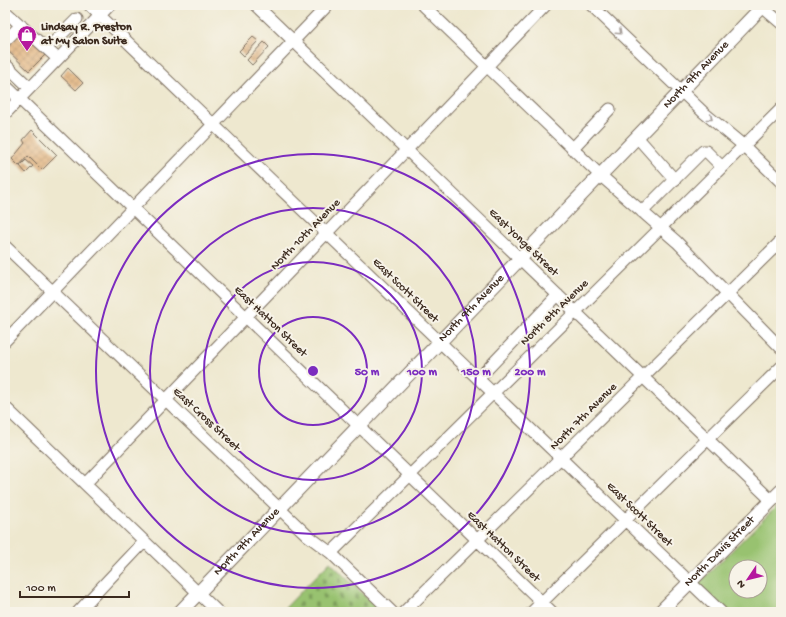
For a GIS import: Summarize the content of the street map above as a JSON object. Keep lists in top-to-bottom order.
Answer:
{
  "streets": {
    "main road": ["North 9th Avenue", "North Davis Street"],
    "street": [
      "North 10th Avenue",
      "East Yonge Street",
      "East Scott Street",
      "North 8th Avenue",
      "East Hatton Street",
      "North 7th Avenue",
      "East Cross Street"
    ]
  },
  "crossings": [
    ["North 9th Avenue", "East Yonge Street"],
    ["North 9th Avenue", "East Scott Street"],
    ["North 9th Avenue", "East Hatton Street"],
    ["North 9th Avenue", "East Cross Street"],
    ["North 10th Avenue", "East Yonge Street"],
    ["North 10th Avenue", "East Scott Street"],
    ["North 10th Avenue", "East Hatton Street"],
    ["North 10th Avenue", "East Cross Street"],
    ["East Yonge Street", "North 8th Avenue"],
    ["East Yonge Street", "North 7th Avenue"],
    ["East Yonge Street", "North Davis Street"],
    ["East Scott Street", "North 8th Avenue"],
    ["East Scott Street", "North 7th Avenue"],
    ["East Scott Street", "North Davis Street"],
    ["North 8th Avenue", "East Hatton Street"],
    ["North 8th Avenue", "East Cross Street"],
    ["East Hatton Street", "North 7th Avenue"]
  ],
  "places": {
    "shop": ["Lindsay R. Preston at My Salon Suite"]
  },
  "scale_bar": "100 m",
  "north": "bottom left",
  "rings": [
    "50 m",
    "100 m",
    "150 m",
    "200 m"
  ]
}
